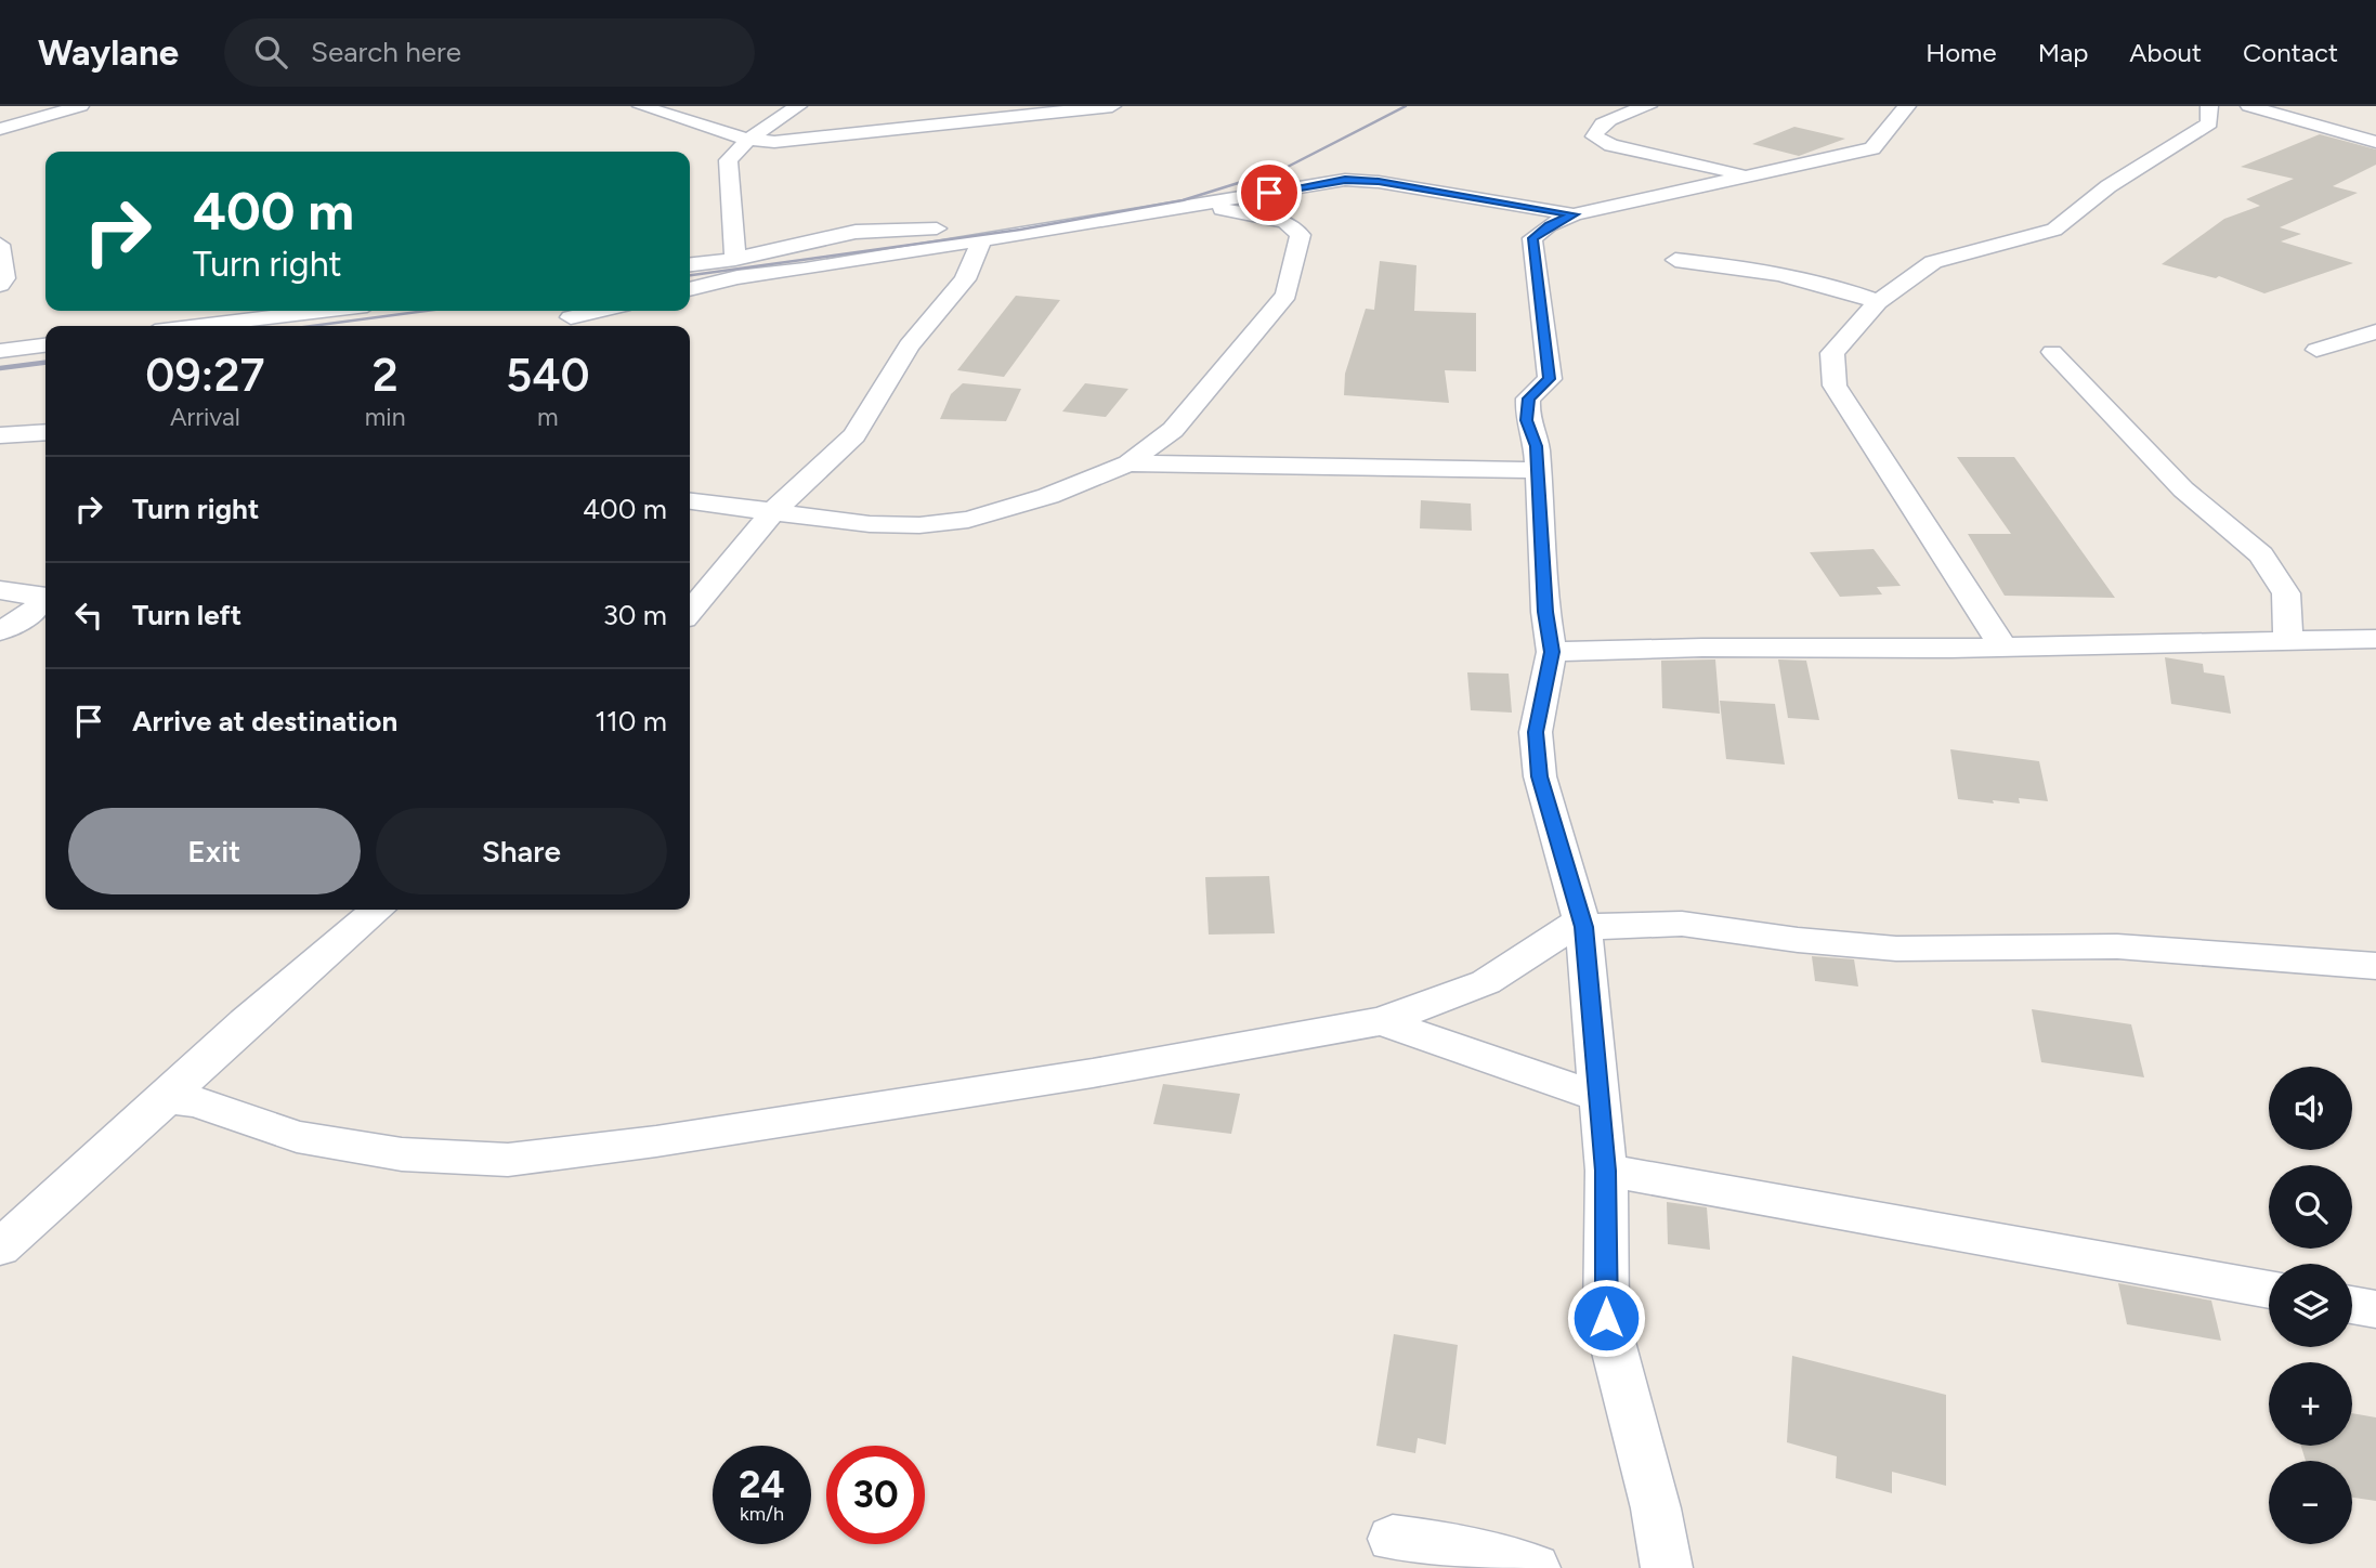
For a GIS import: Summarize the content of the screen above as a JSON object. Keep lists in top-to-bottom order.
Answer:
{
  "page": {
    "header": "Waylane",
    "search": "Search here",
    "nav": [
      "Home",
      "Map",
      "About",
      "Contact"
    ],
    "turn": ["400 m", "Turn right"],
    "eta": [
      "09:27",
      "Arrival",
      "2",
      "min",
      "540",
      "m"
    ],
    "list": [
      {
        "name": "Turn right",
        "value": "400 m"
      },
      {
        "name": "Turn left",
        "value": "30 m"
      },
      {
        "name": "Arrive at destination",
        "value": "110 m"
      }
    ],
    "buttons": ["Exit", "Share"],
    "map_buttons": ["+", "−"],
    "speed": "24 km/h",
    "limit": "30"
  }
}
